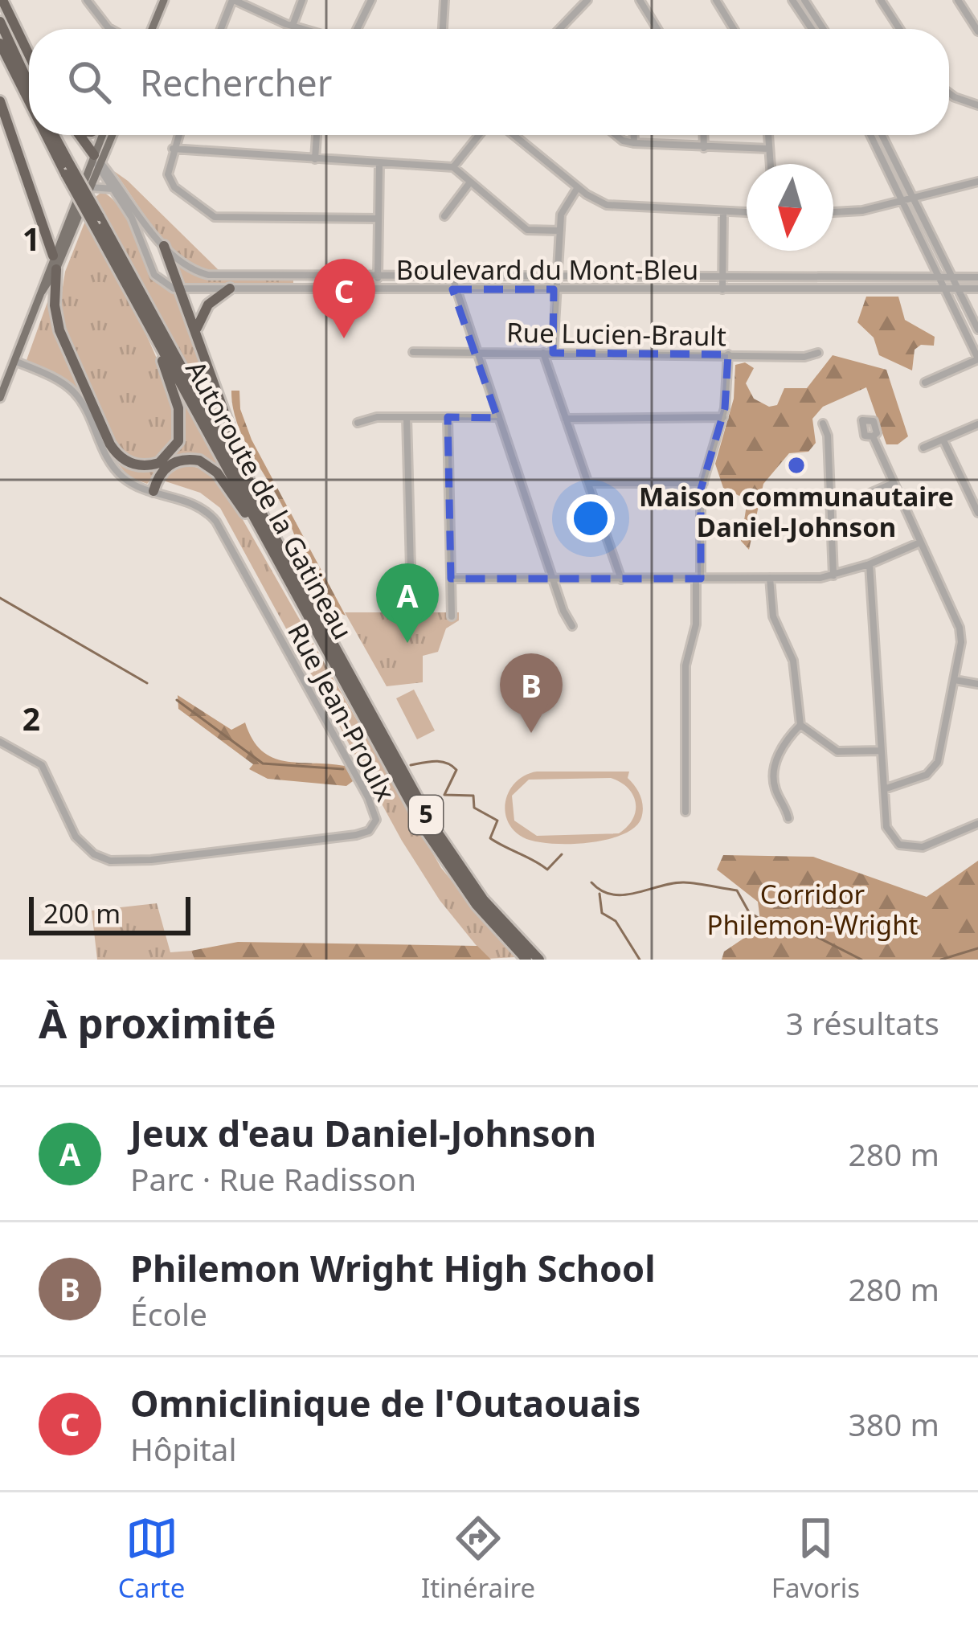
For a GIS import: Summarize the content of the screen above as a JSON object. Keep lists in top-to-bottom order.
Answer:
{
  "streets": {
    "highway": ["Autoroute de la Gatineau", "5"],
    "street": ["Boulevard du Mont-Bleu", "Rue Lucien-Brault", "Rue Jean-Proulx"]
  },
  "parks": ["Corridor Philemon-Wright"],
  "places": ["Maison communautaire Daniel-Johnson"],
  "scale_bar": "200 m",
  "north": "bottom",
  "page": {
    "search": "Rechercher",
    "pins": ["C", "A", "B"],
    "scale": "200 m",
    "heading": ["À proximité", "3 résultats"],
    "list": [
      {
        "mark": "A",
        "name": "Jeux d'eau Daniel-Johnson",
        "note": "Parc · Rue Radisson",
        "value": "280 m"
      },
      {
        "mark": "B",
        "name": "Philemon Wright High School",
        "note": "École",
        "value": "280 m"
      },
      {
        "mark": "C",
        "name": "Omniclinique de l'Outaouais",
        "note": "Hôpital",
        "value": "380 m"
      }
    ],
    "nav": ["Carte", "Itinéraire", "Favoris"]
  },
  "grid": {
    "rows": ["1", "2"]
  }
}
